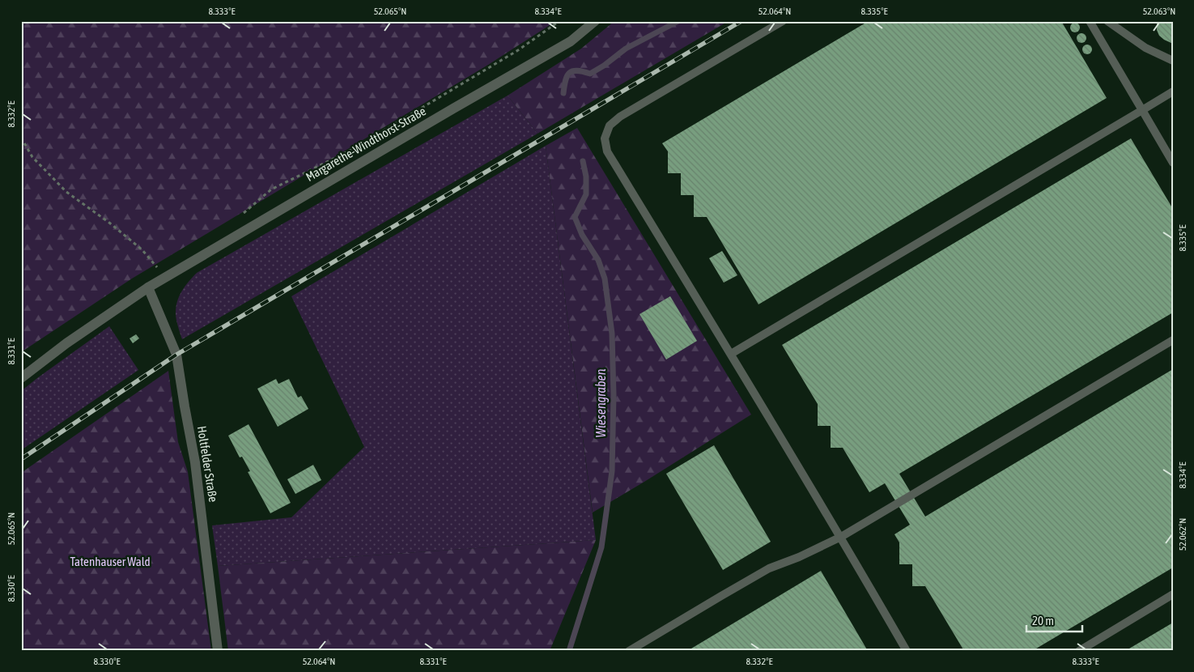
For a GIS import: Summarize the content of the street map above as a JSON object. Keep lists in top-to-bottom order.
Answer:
{
  "streets": {
    "street": ["Margarethe-Windthorst-Straße", "Holtfelder Straße"]
  },
  "crossings": [
    ["Margarethe-Windthorst-Straße", "Holtfelder Straße"]
  ],
  "water": ["Wiesengraben"],
  "parks": ["Tatenhauser Wald"],
  "scale_bar": "20 m",
  "coordinates": [
    "8.333°E",
    "52.065°N",
    "8.334°E",
    "52.064°N",
    "8.335°E",
    "52.063°N",
    "8.332°E",
    "8.331°E",
    "52.062°N",
    "8.330°E"
  ]
}
